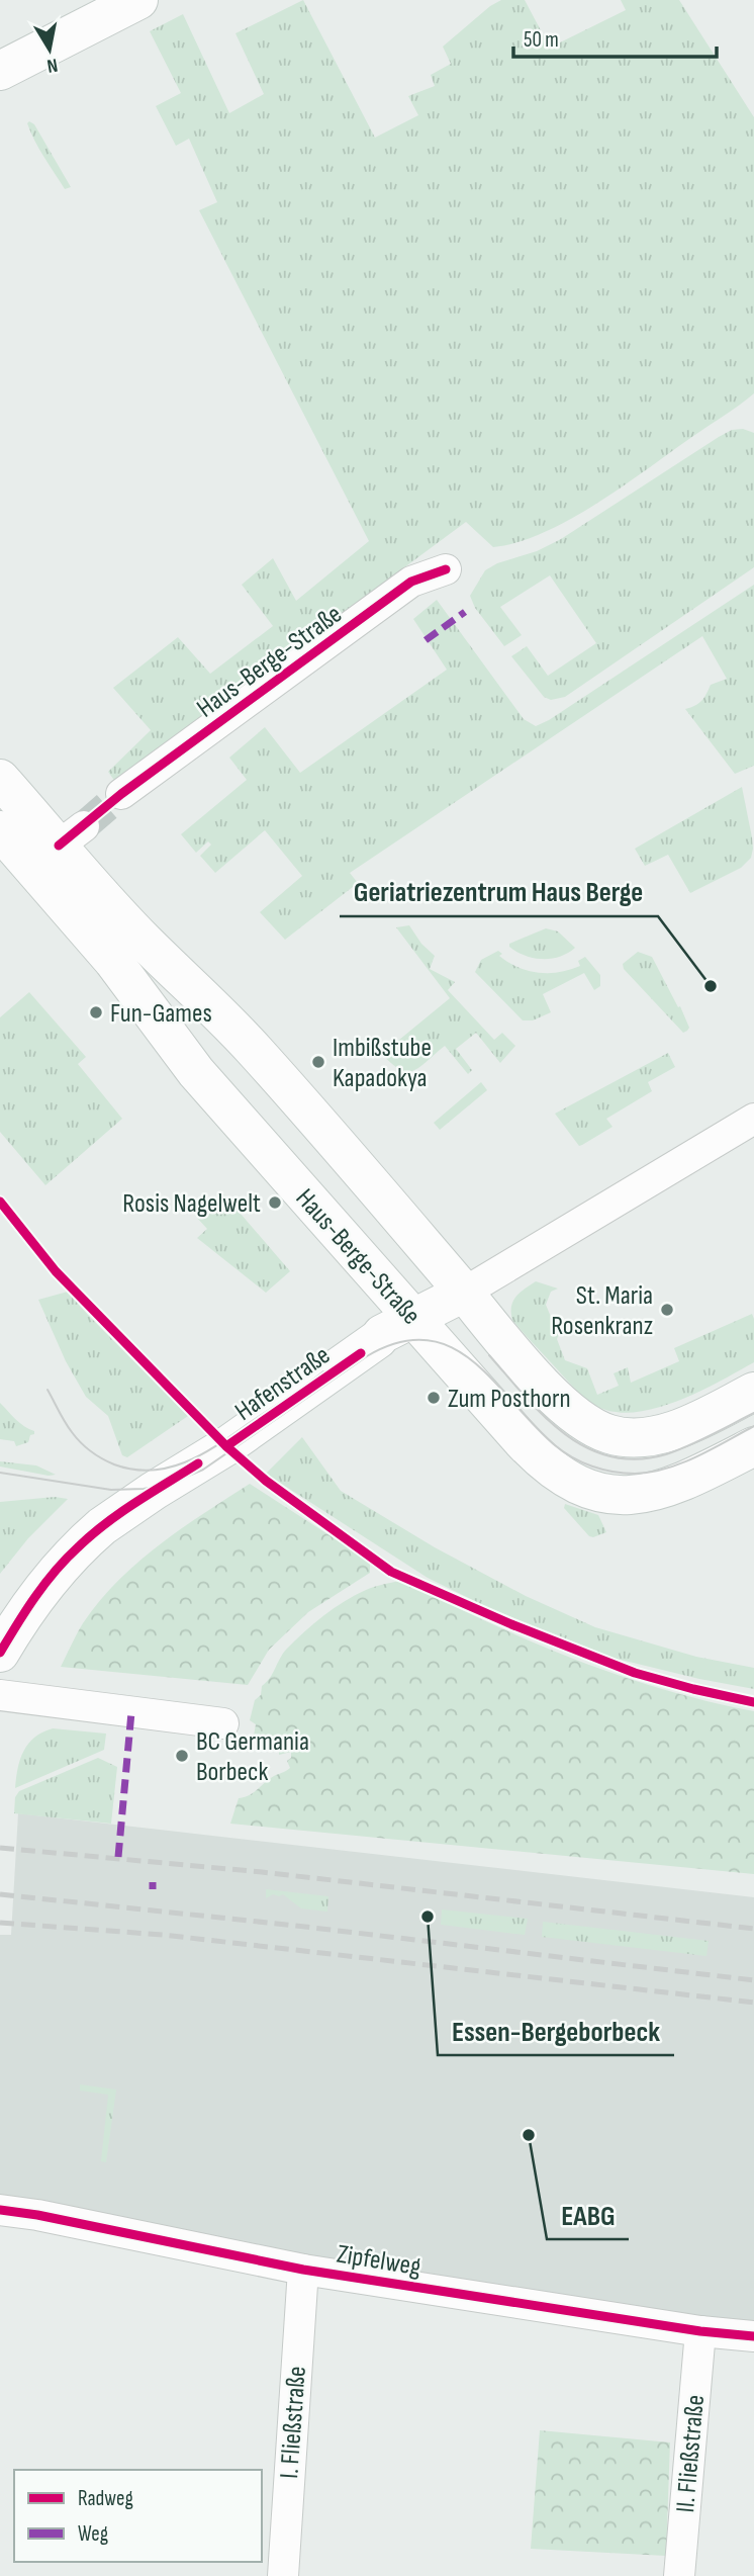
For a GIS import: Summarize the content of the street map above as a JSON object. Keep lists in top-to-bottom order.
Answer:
{
  "streets": {
    "main road": ["Haus-Berge-Straße", "Hafenstraße"],
    "street": ["Zipfelweg", "I. Fließstraße", "II. Fließstraße"]
  },
  "crossings": [
    ["Haus-Berge-Straße", "Hafenstraße"],
    ["Zipfelweg", "I. Fließstraße"],
    ["Zipfelweg", "II. Fließstraße"]
  ],
  "places": [
    "Geriatriezentrum Haus Berge",
    "Fun-Games",
    "Imbißstube Kapadokya",
    "Rosis Nagelwelt",
    "St. Maria Rosenkranz",
    "Zum Posthorn",
    "BC Germania Borbeck",
    "Essen-Bergeborbeck",
    "EABG"
  ],
  "legend": ["Radweg", "Weg"],
  "scale_bar": "50 m",
  "north": "bottom"
}
